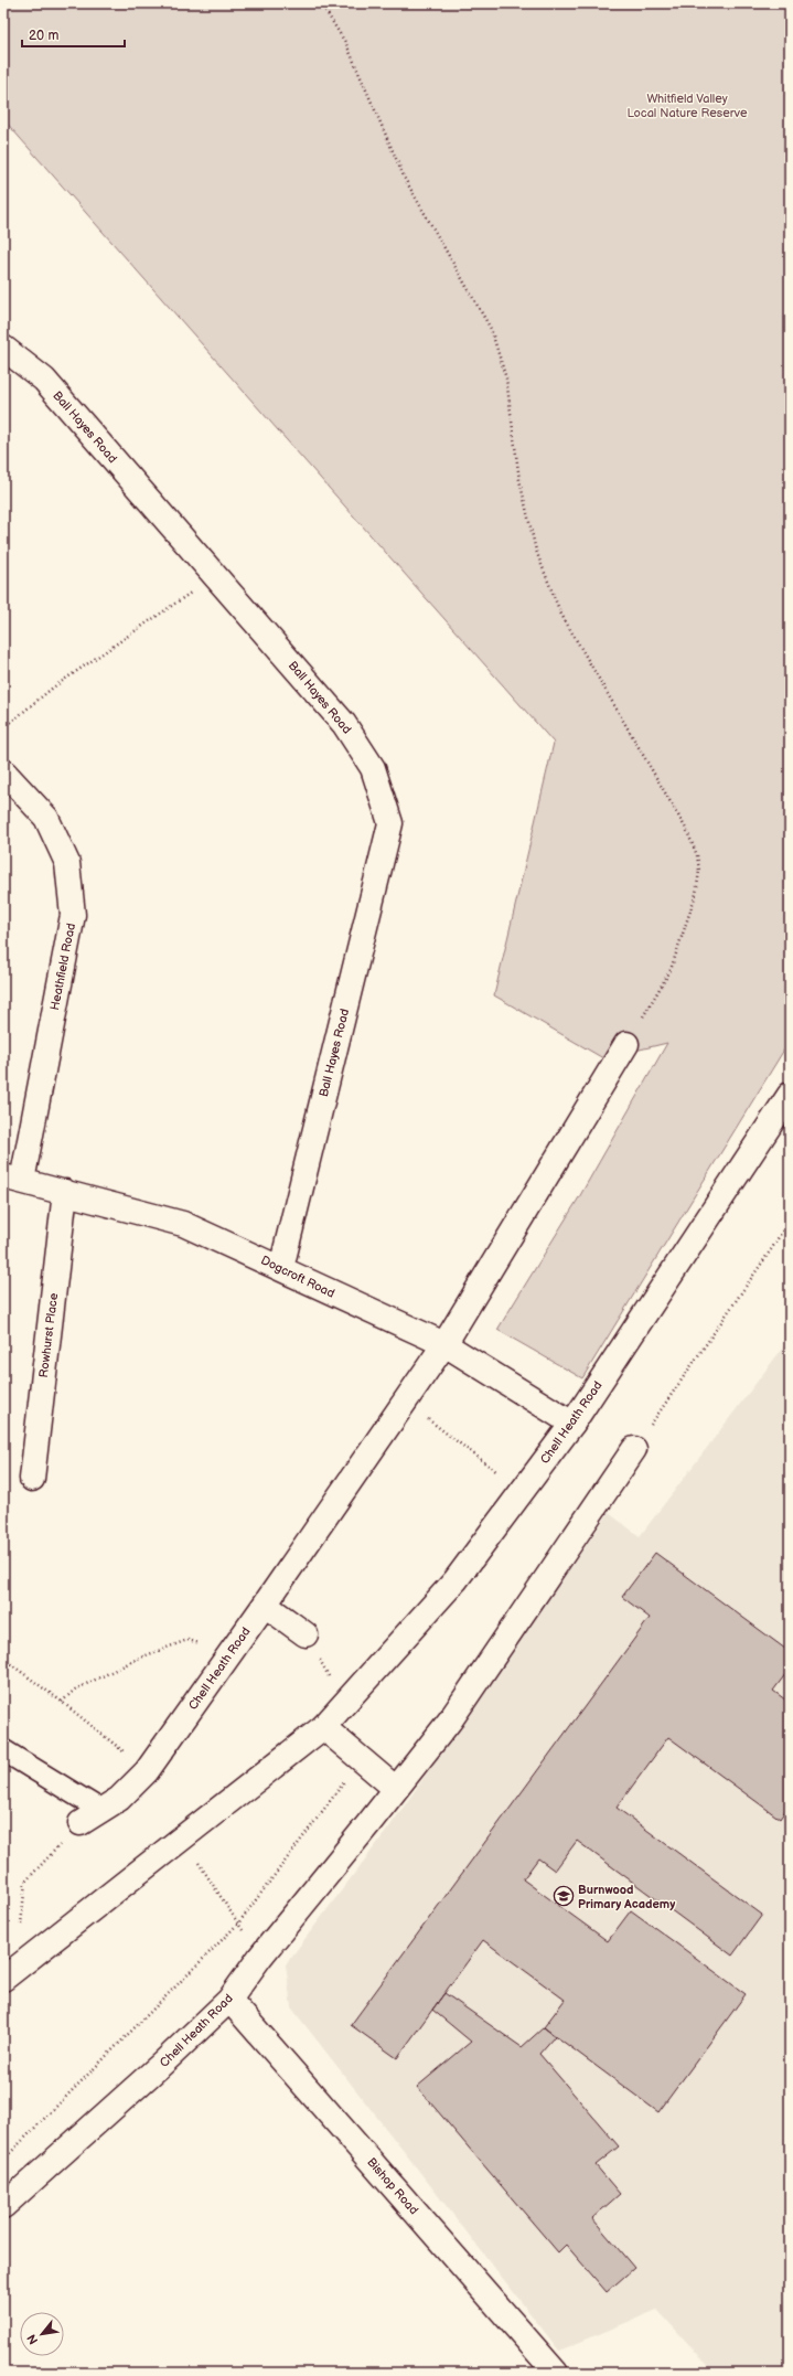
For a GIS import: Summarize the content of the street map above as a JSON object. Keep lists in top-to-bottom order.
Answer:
{
  "streets": {
    "street": [
      "Ball Hayes Road",
      "Heathfield Road",
      "Dogcroft Road",
      "Rowhurst Place",
      "Chell Heath Road",
      "Bishop Road"
    ]
  },
  "crossings": [
    ["Ball Hayes Road", "Dogcroft Road"],
    ["Heathfield Road", "Dogcroft Road"],
    ["Dogcroft Road", "Rowhurst Place"],
    ["Dogcroft Road", "Chell Heath Road"],
    ["Chell Heath Road", "Bishop Road"]
  ],
  "parks": ["Whitfield Valley Local Nature Reserve"],
  "places": {
    "school or university": ["Burnwood Primary Academy"]
  },
  "scale_bar": "20 m",
  "north": "bottom left"
}
